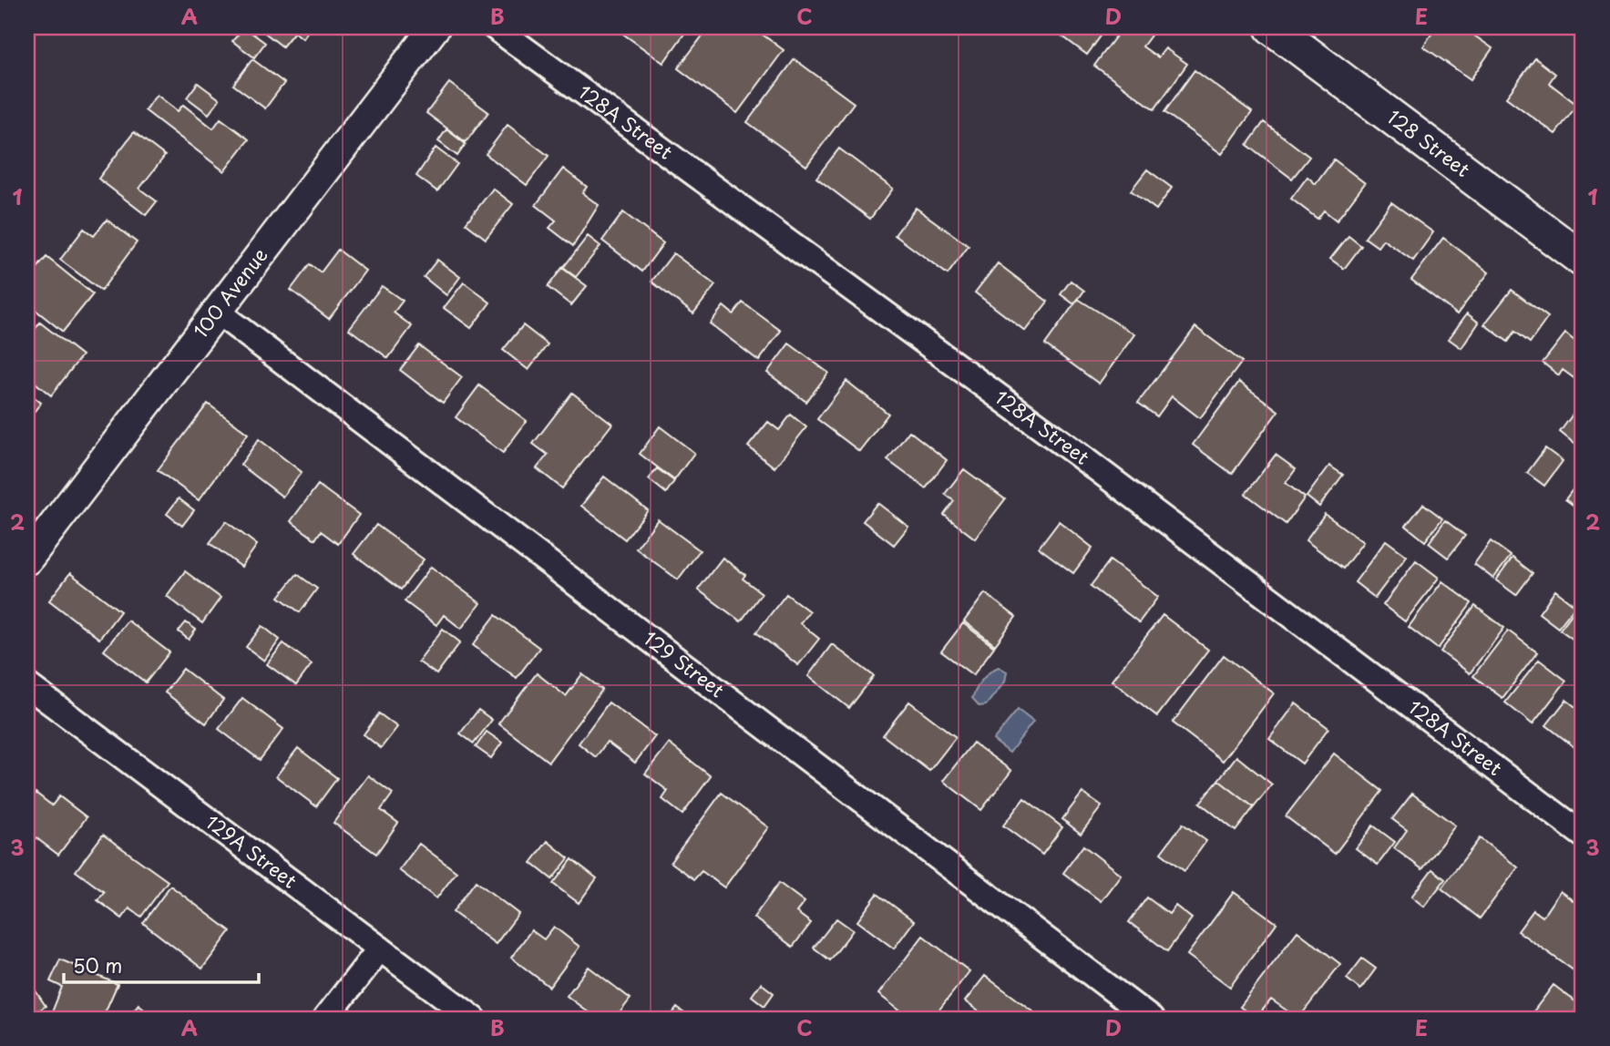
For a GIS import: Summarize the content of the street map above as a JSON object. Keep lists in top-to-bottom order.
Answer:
{
  "streets": {
    "main road": ["128 Street"],
    "street": [
      "128A Street",
      "100 Avenue",
      "129 Street",
      "129A Street"
    ]
  },
  "crossings": [
    ["100 Avenue", "129 Street"]
  ],
  "scale_bar": "50 m",
  "grid": {
    "columns": [
      "A",
      "B",
      "C",
      "D",
      "E"
    ],
    "rows": ["1", "2", "3"]
  }
}
